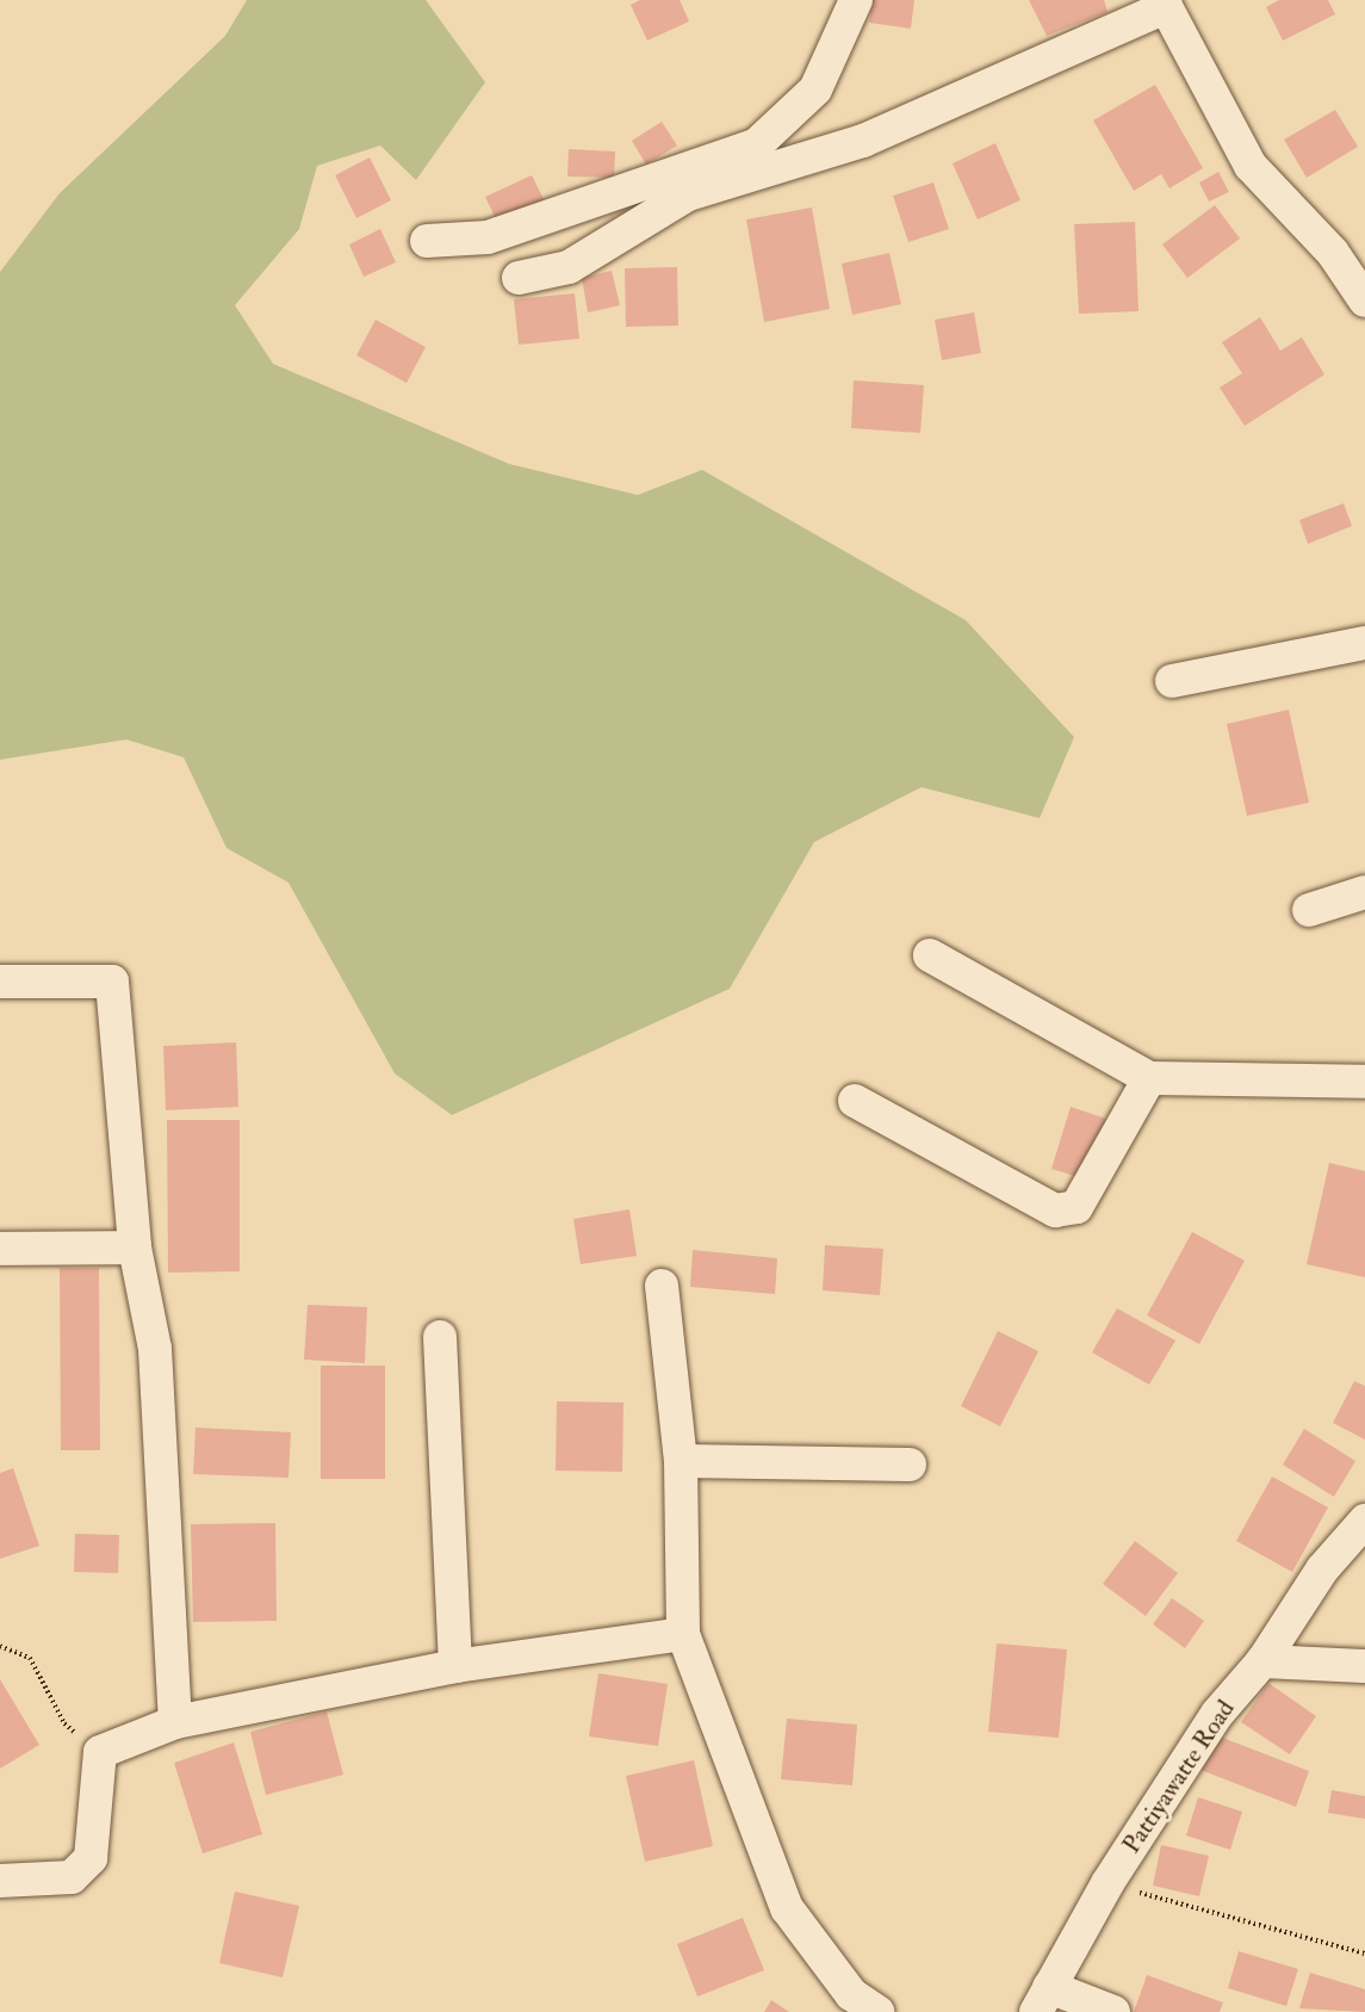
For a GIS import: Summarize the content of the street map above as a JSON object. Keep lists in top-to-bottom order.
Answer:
{
  "streets": {
    "street": ["Pattiyawatte Road"]
  }
}
